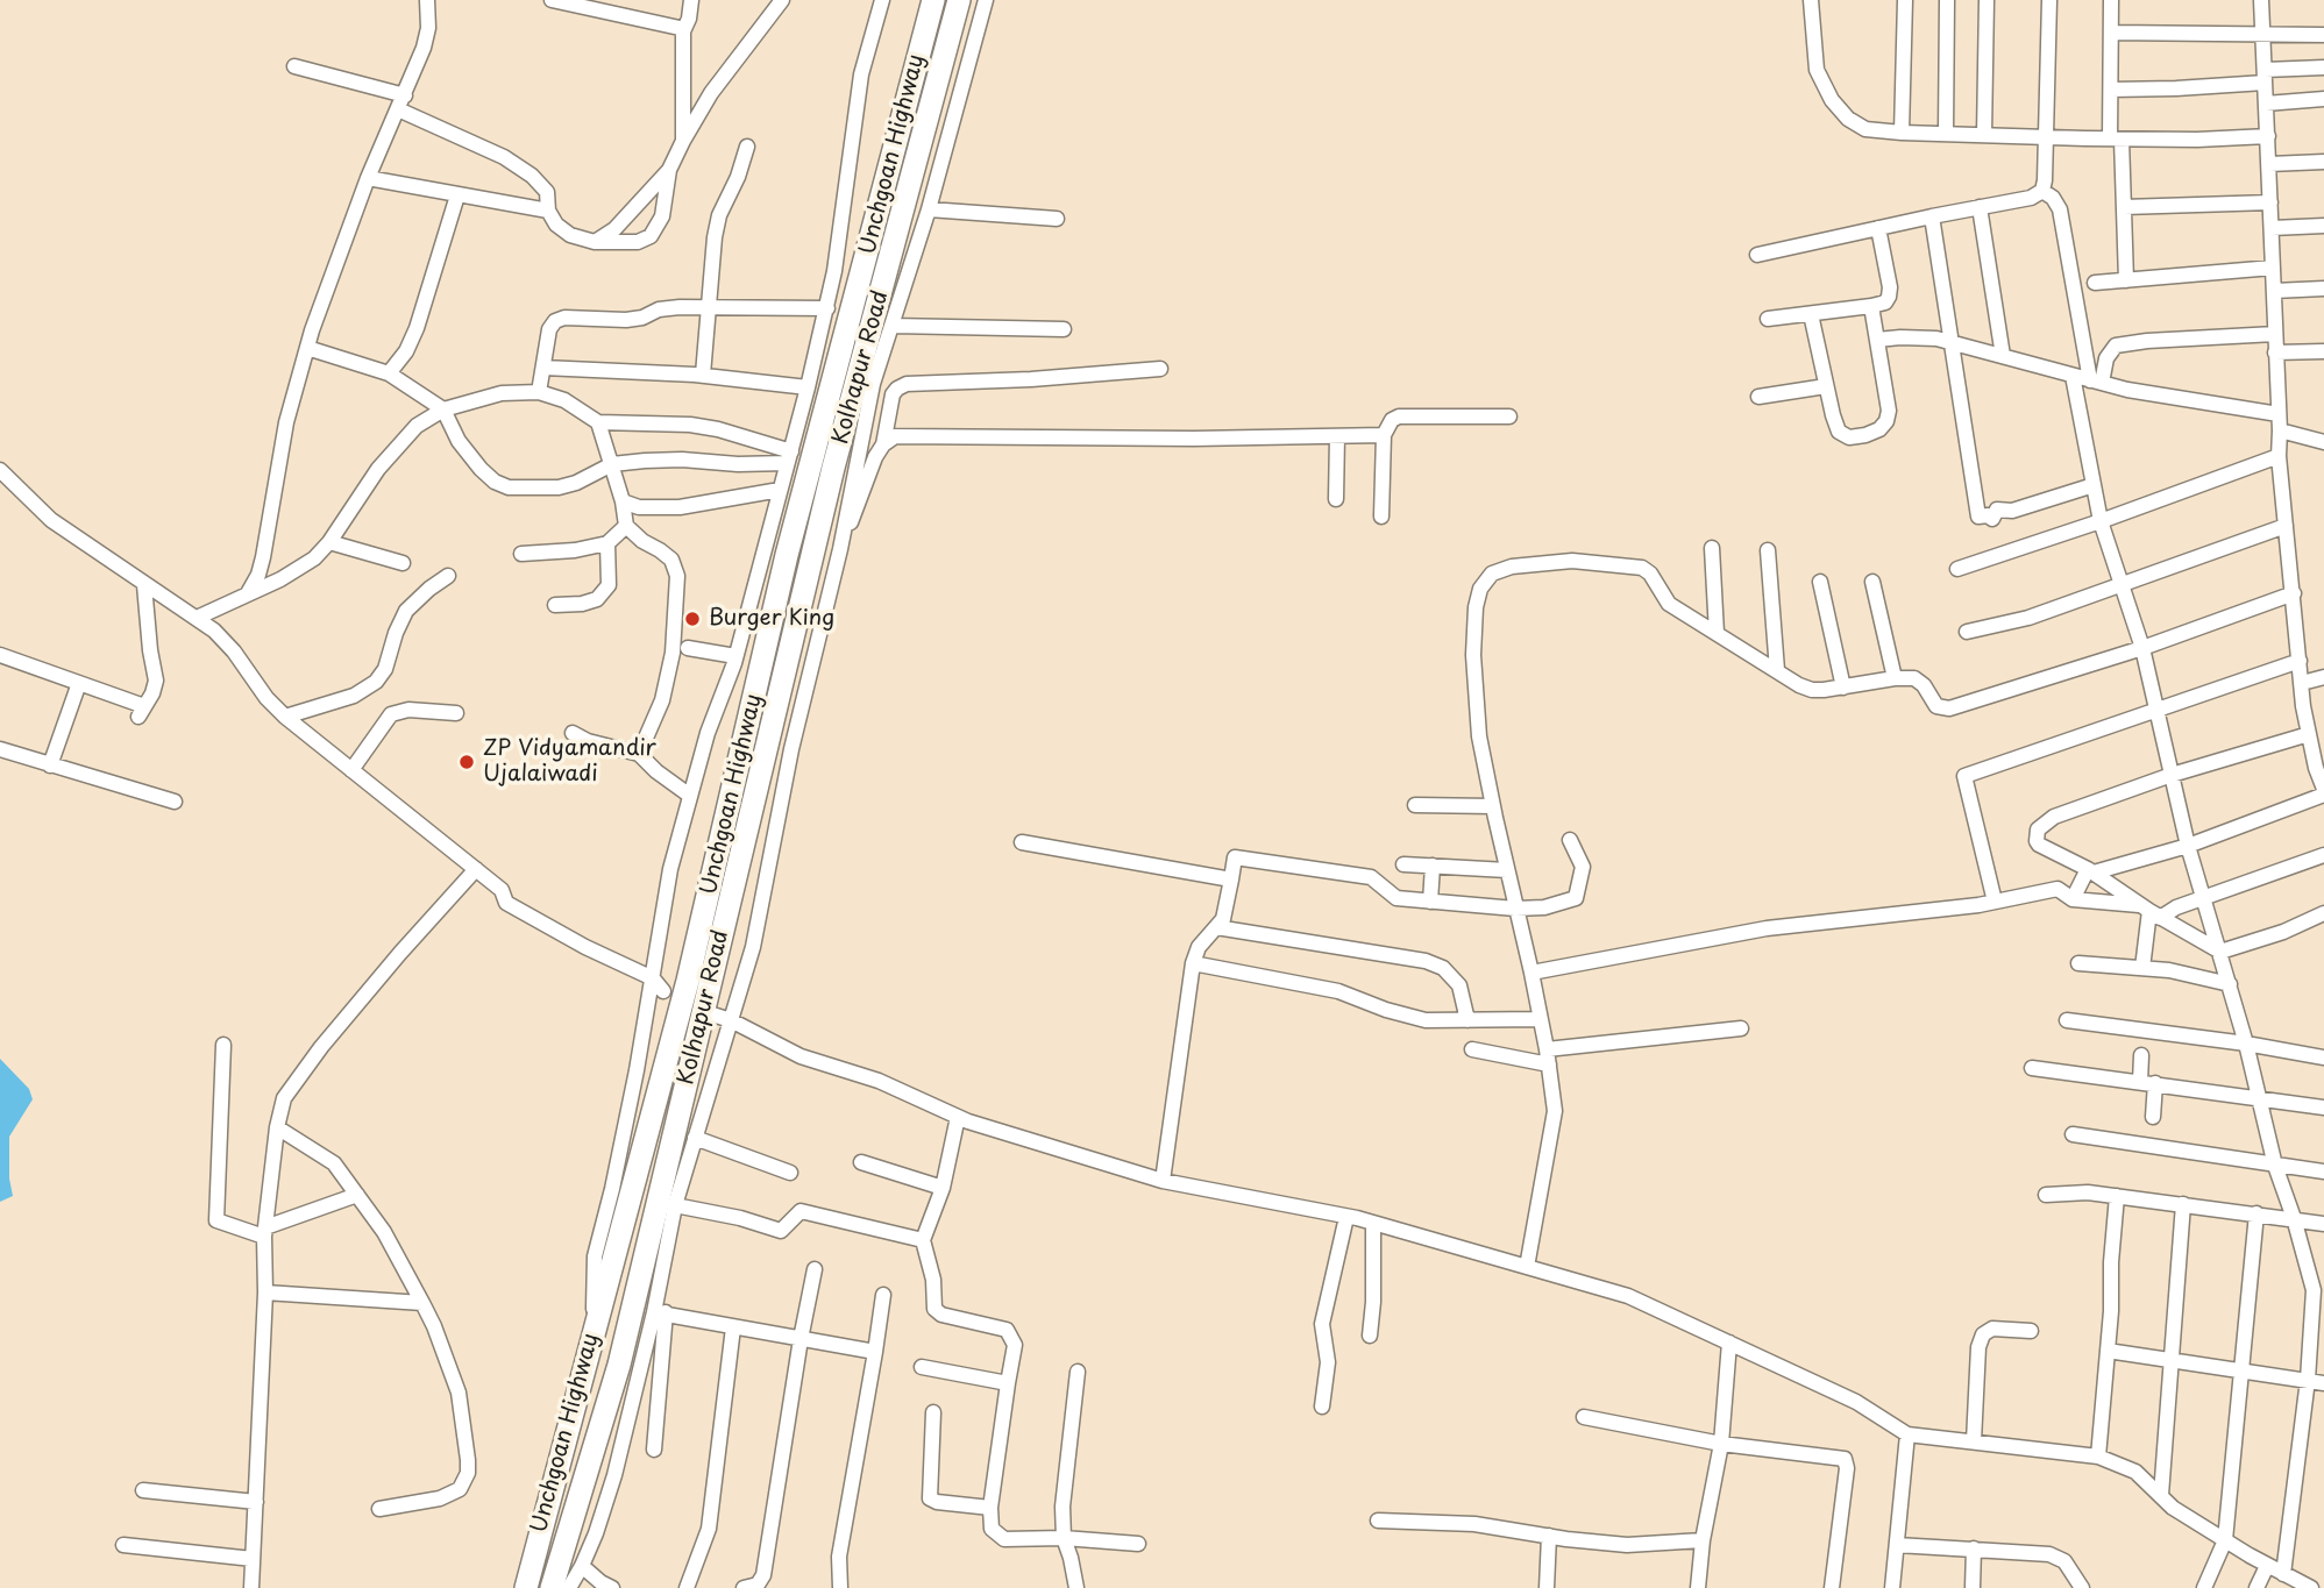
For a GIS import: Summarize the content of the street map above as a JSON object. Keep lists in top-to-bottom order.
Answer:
{
  "streets": {
    "highway": ["Unchgoan Highway", "Kolhapur Road"]
  },
  "places": ["Burger King", "ZP Vidyamandir Ujalaiwadi"]
}
